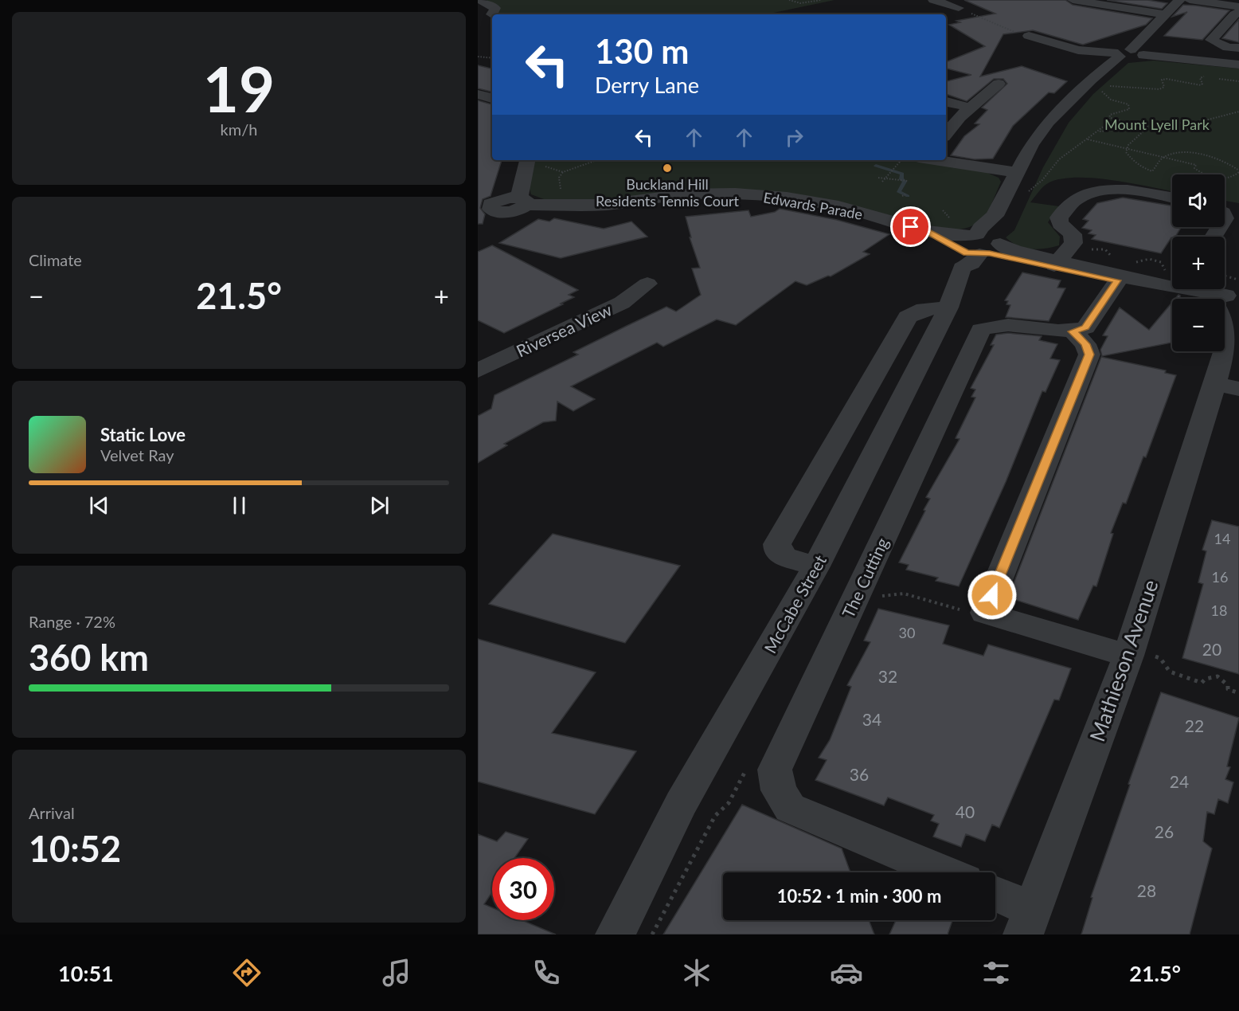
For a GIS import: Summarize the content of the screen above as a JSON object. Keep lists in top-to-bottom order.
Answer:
{
  "streets": {
    "street": [
      "Edwards Parade",
      "Riversea View",
      "The Cutting",
      "McCabe Street",
      "Mathieson Avenue"
    ]
  },
  "crossings": [
    ["Edwards Parade", "McCabe Street"],
    ["Edwards Parade", "Mathieson Avenue"]
  ],
  "parks": ["Mount Lyell Park"],
  "places": ["Buckland Hill Residents Tennis Court"],
  "house_numbers": [
    "14",
    "16",
    "18",
    "30",
    "20",
    "32",
    "34",
    "22",
    "36",
    "24",
    "40",
    "26",
    "28"
  ],
  "page": {
    "tile": [
      ["19", "km/h"],
      "Climate",
      ["Range · 72%", "360 km"],
      ["Arrival", "10:52"]
    ],
    "turn": ["130 m", "Derry Lane"],
    "map_buttons": ["+", "−"],
    "heat": ["−", "21.5°", "+"],
    "song": ["Static Love", "Velvet Ray"],
    "limit": "30",
    "trip": "10:52 · 1 min · 300 m",
    "tabs": ["10:51", "21.5°"]
  }
}
